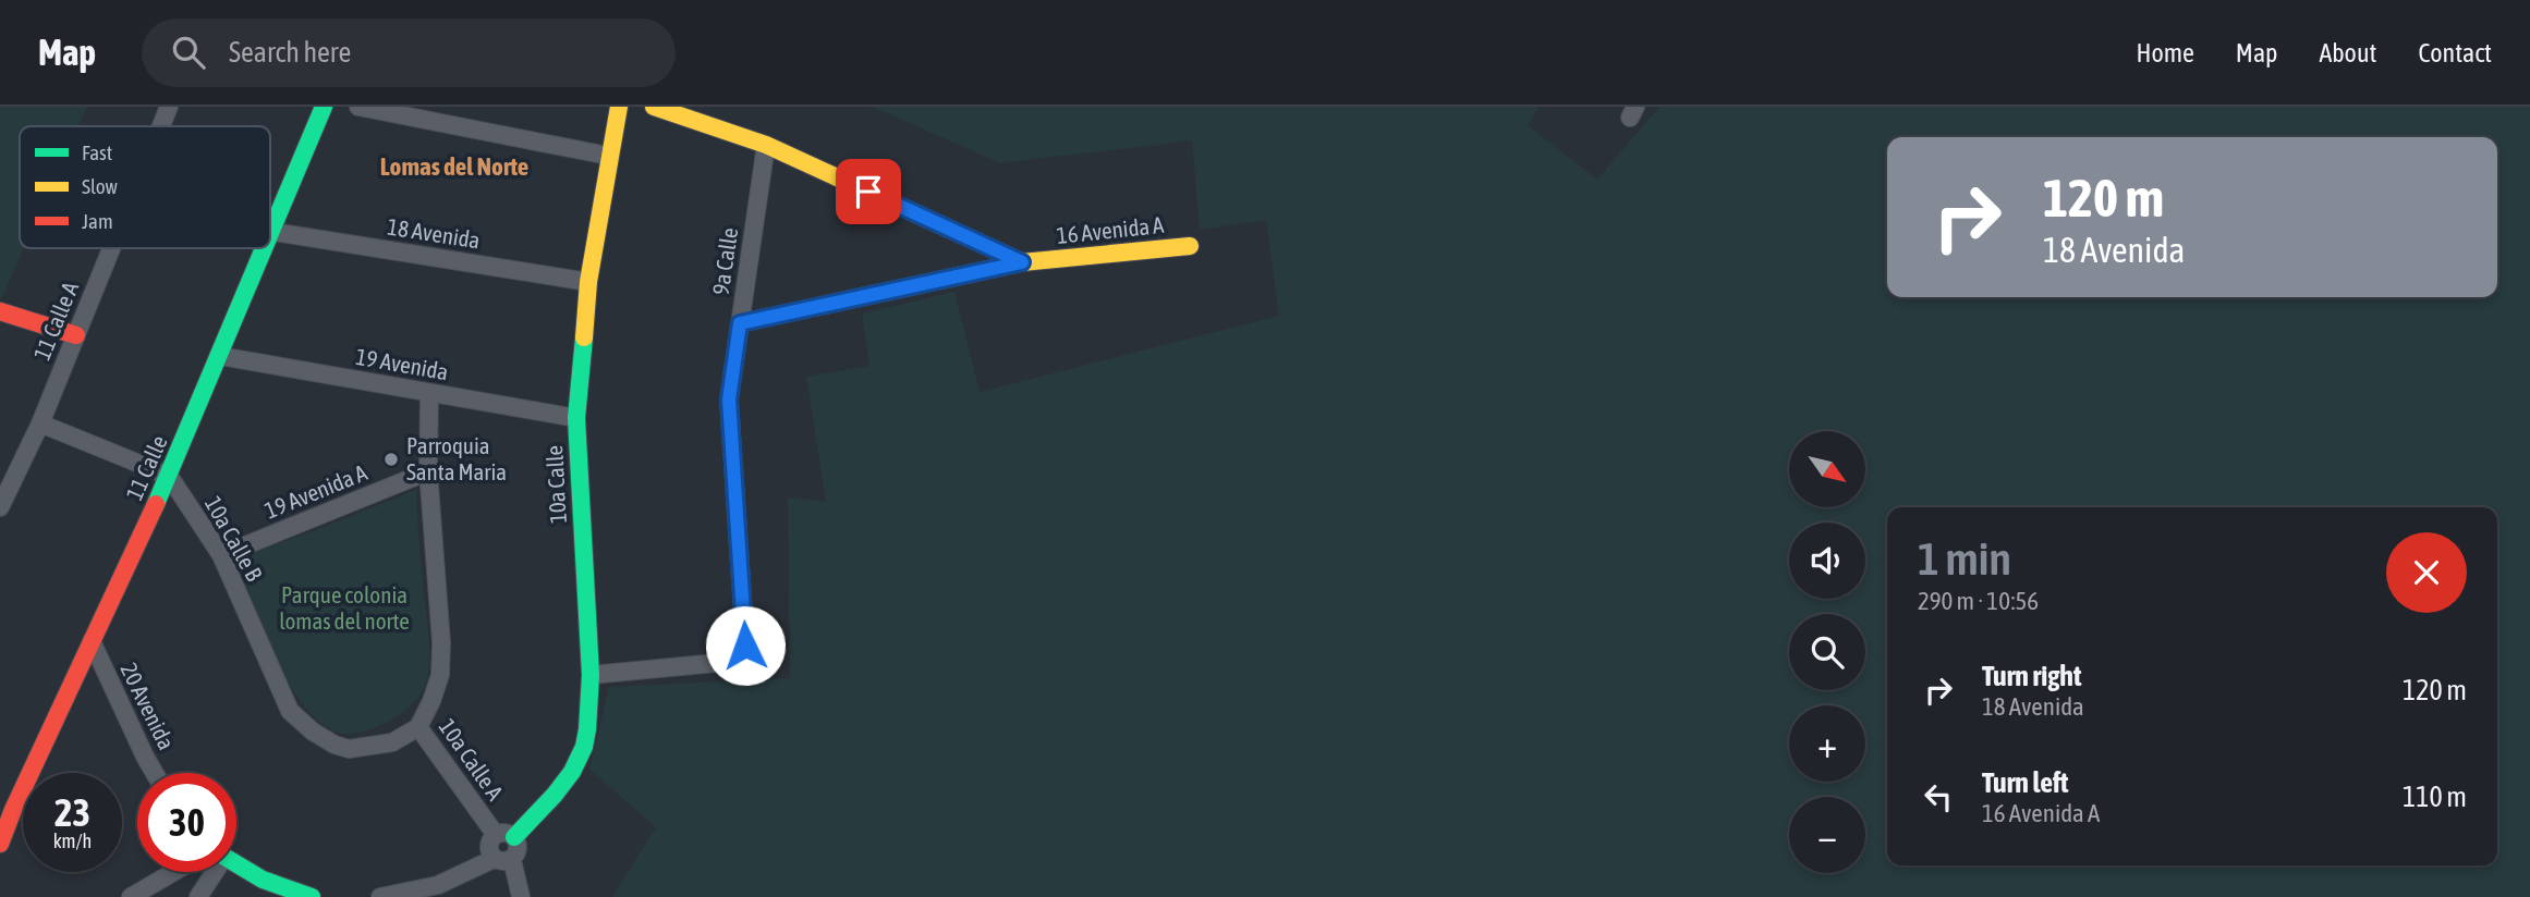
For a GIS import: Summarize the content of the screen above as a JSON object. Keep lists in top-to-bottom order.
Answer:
{
  "streets": {
    "street": [
      "16 Avenida A",
      "18 Avenida",
      "9a Calle",
      "11 Calle A",
      "19 Avenida",
      "11 Calle",
      "10a Calle",
      "19 Avenida A",
      "10a Calle B",
      "20 Avenida",
      "10a Calle A"
    ]
  },
  "crossings": [
    ["18 Avenida", "11 Calle"],
    ["18 Avenida", "10a Calle"],
    ["9a Calle", "10a Calle"],
    ["19 Avenida", "11 Calle"],
    ["19 Avenida", "10a Calle"],
    ["19 Avenida", "10a Calle A"],
    ["11 Calle", "10a Calle B"],
    ["11 Calle", "20 Avenida"],
    ["10a Calle", "10a Calle A"],
    ["19 Avenida A", "10a Calle B"],
    ["19 Avenida A", "10a Calle A"],
    ["10a Calle B", "10a Calle A"]
  ],
  "districts": ["Lomas del Norte"],
  "parks": ["Parque colonia lomas del norte"],
  "places": ["Parroquia Santa Maria"],
  "legend": ["Fast", "Slow", "Jam"],
  "north": "bottom right",
  "page": {
    "header": "Map",
    "search": "Search here",
    "nav": [
      "Home",
      "Map",
      "About",
      "Contact"
    ],
    "turn": ["120 m", "18 Avenida"],
    "map_buttons": ["+", "−"],
    "heading": ["1 min", "290 m · 10:56"],
    "list": [
      {
        "name": "Turn right",
        "note": "18 Avenida",
        "value": "120 m"
      },
      {
        "name": "Turn left",
        "note": "16 Avenida A",
        "value": "110 m"
      }
    ],
    "speed": "23 km/h",
    "limit": "30"
  }
}
